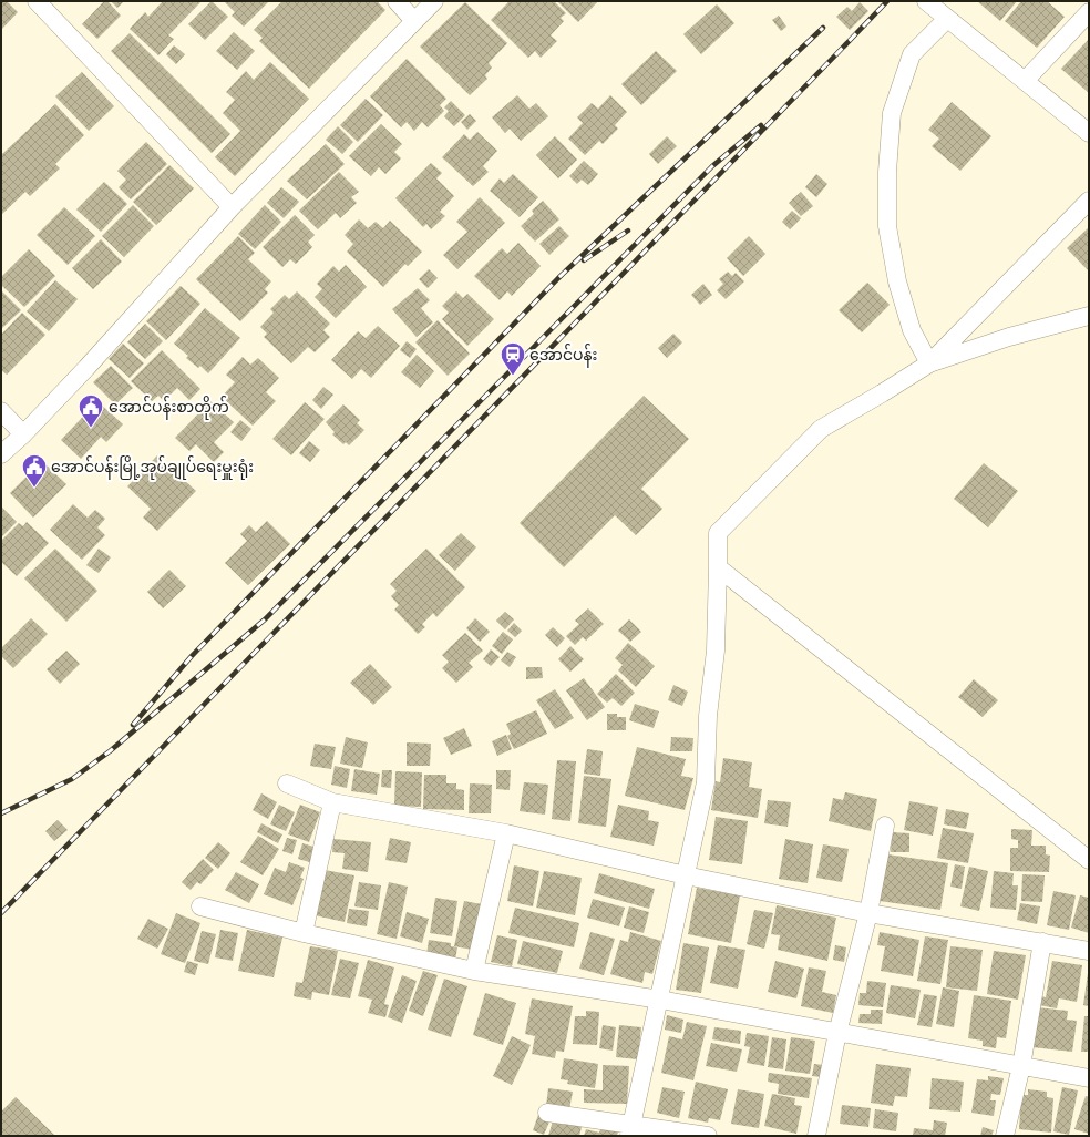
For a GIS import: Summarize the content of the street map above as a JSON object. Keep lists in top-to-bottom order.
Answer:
{
  "places": {
    "station": ["အောင်ပန်း"],
    "public building": ["အောင်ပန်းစာတိုက်", "အောင်ပန်းမြို့အုပ်ချုပ်ရေးမှူးရုံး"]
  }
}
